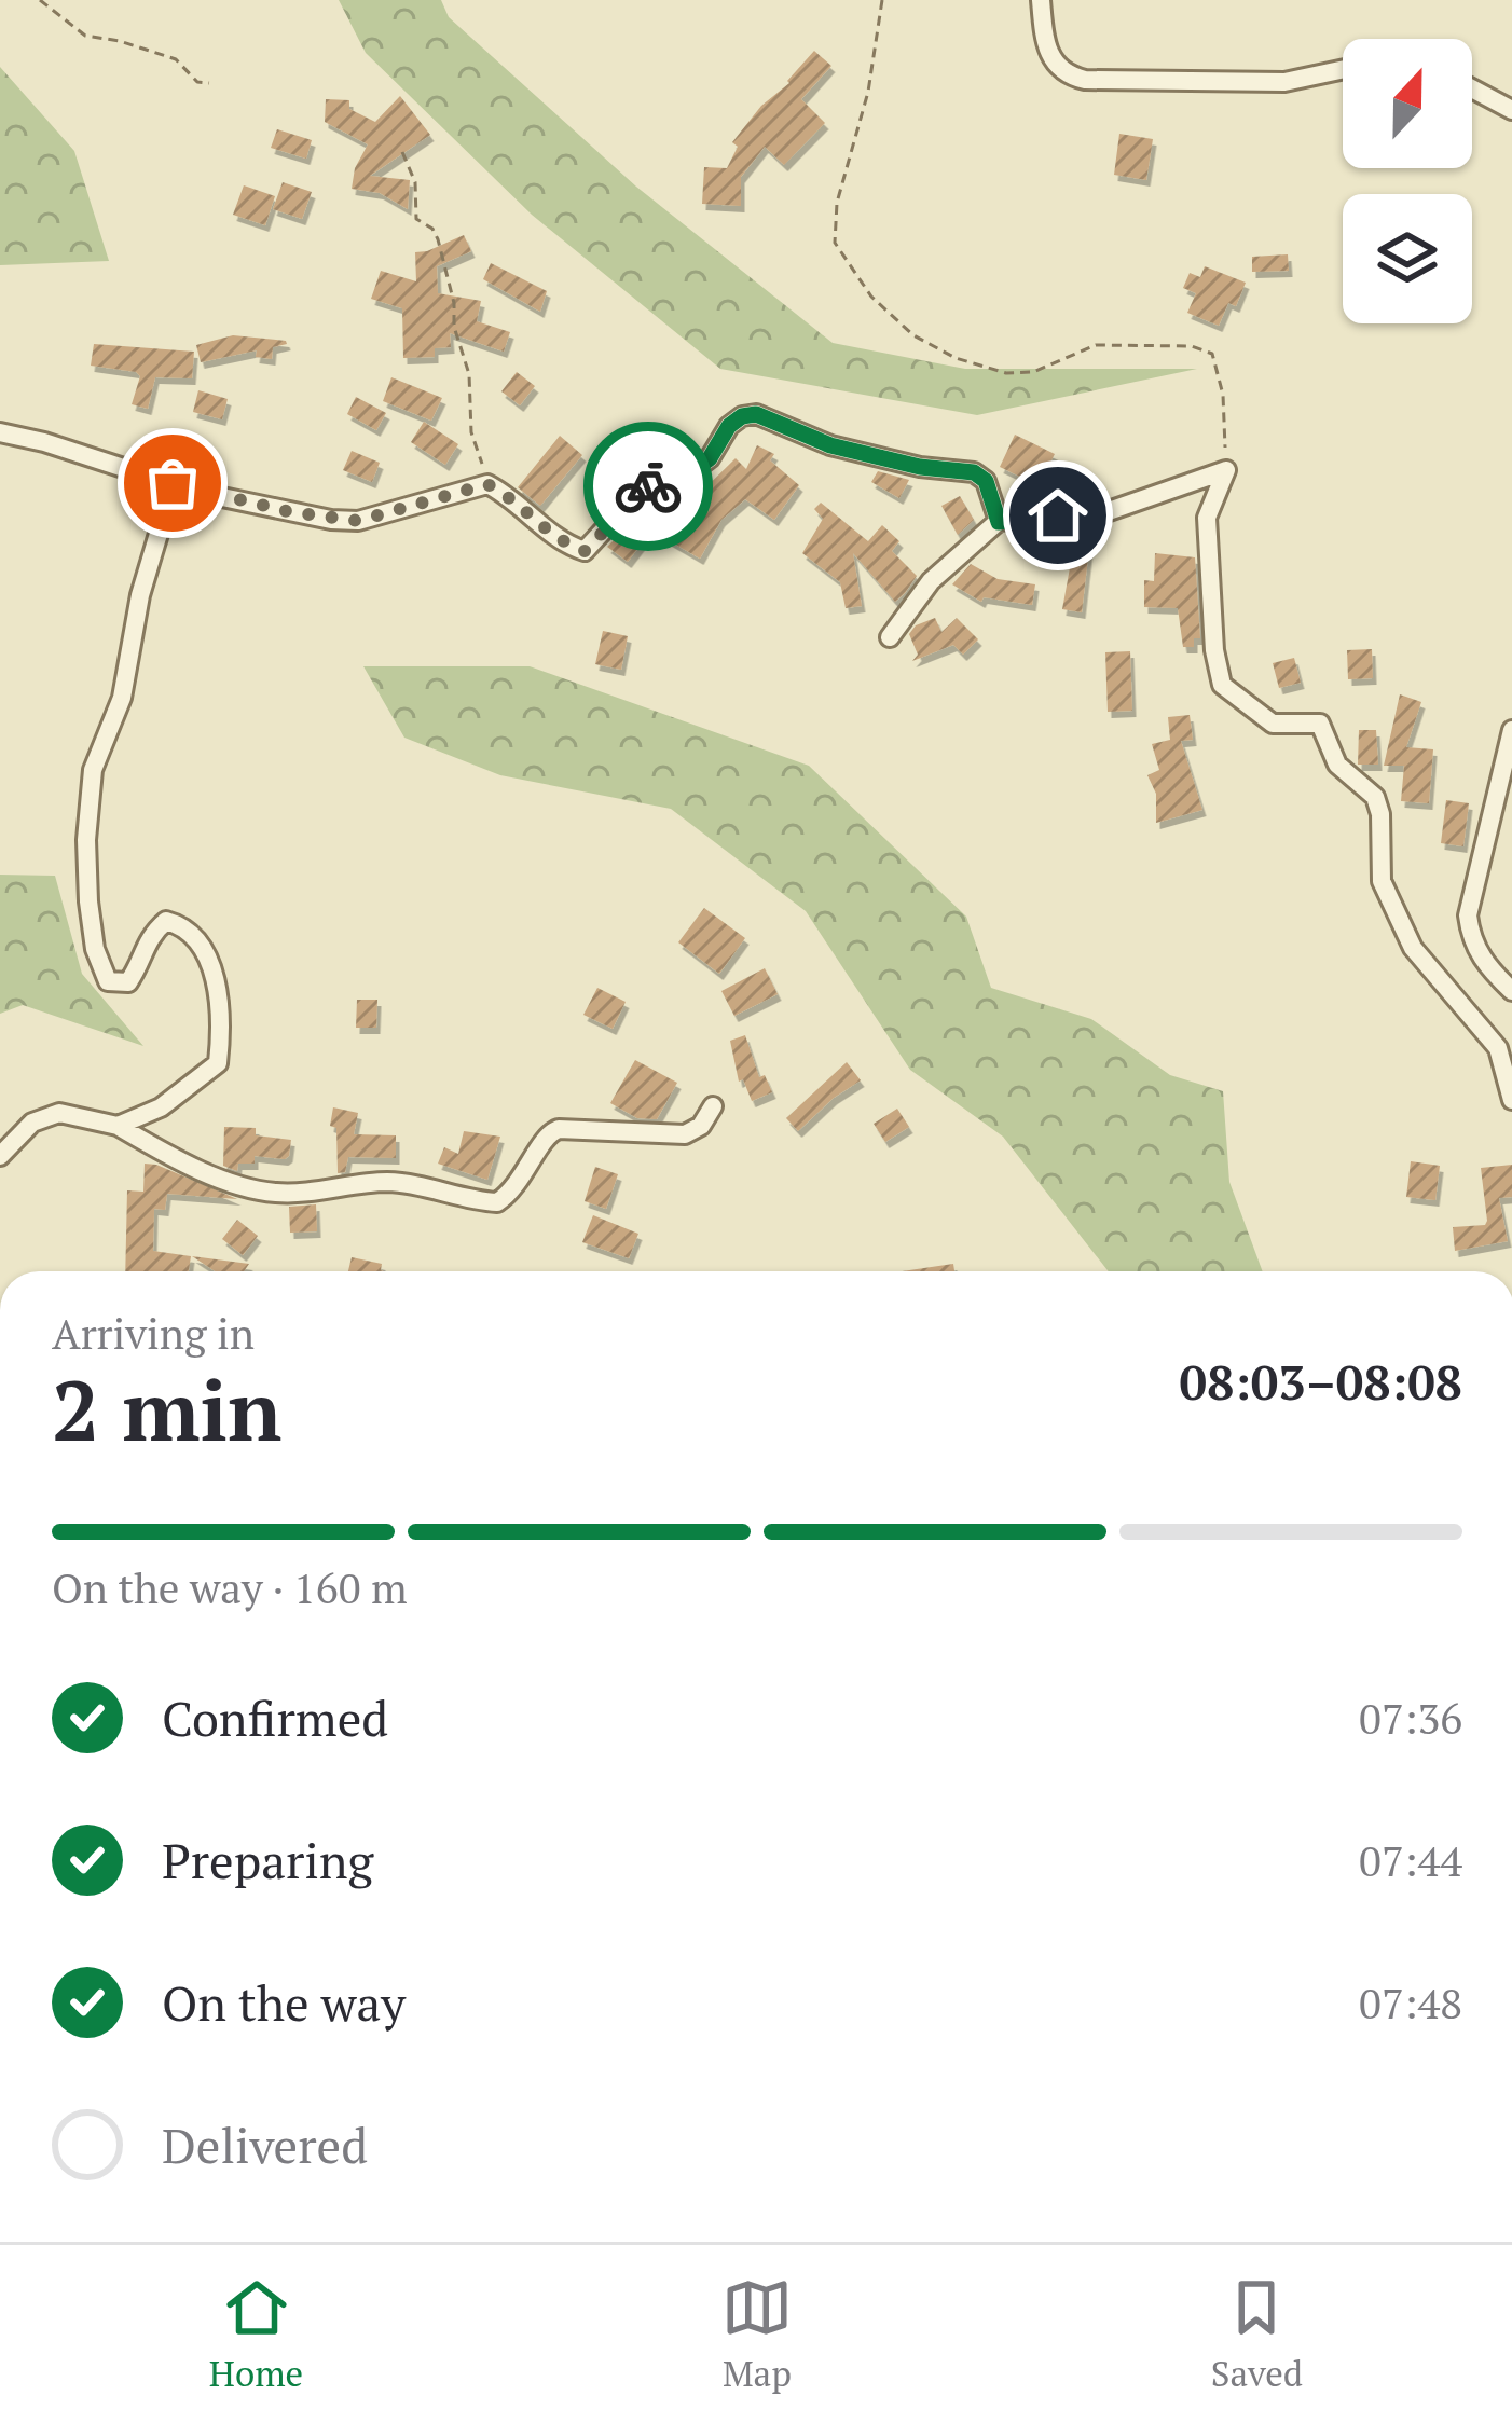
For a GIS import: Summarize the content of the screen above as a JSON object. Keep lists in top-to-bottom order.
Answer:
{
  "north": "top",
  "page": {
    "heading": ["2 min", "Arriving in", "08:03–08:08"],
    "bar": "On the way · 160 m",
    "list": [
      ["Confirmed", "07:36"],
      ["Preparing", "07:44"],
      ["On the way", "07:48"],
      "Delivered"
    ],
    "tabs": ["Home", "Map", "Saved"]
  }
}
